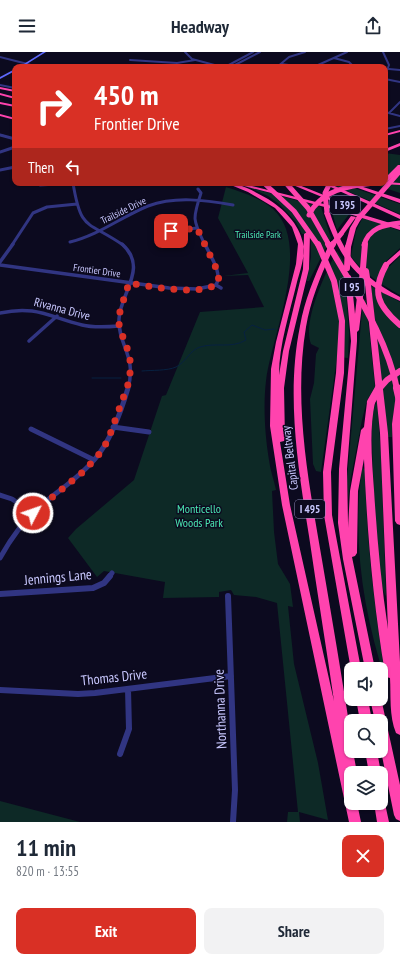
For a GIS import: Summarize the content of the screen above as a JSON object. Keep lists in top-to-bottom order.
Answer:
{
  "streets": {
    "highway": [
      "I 395",
      "I 95",
      "Capital Beltway",
      "I 495"
    ],
    "street": [
      "Trailside Drive",
      "Frontier Drive",
      "Rivanna Drive",
      "Jennings Lane",
      "Thomas Drive",
      "Northanna Drive"
    ]
  },
  "crossings": [
    ["Thomas Drive", "Northanna Drive"]
  ],
  "parks": ["Trailside Park", "Monticello Woods Park"],
  "page": {
    "header": "Headway",
    "turn": ["450 m", "Frontier Drive"],
    "then": "Then",
    "heading": ["11 min", "820 m · 13:55"],
    "buttons": ["Exit", "Share"]
  }
}
